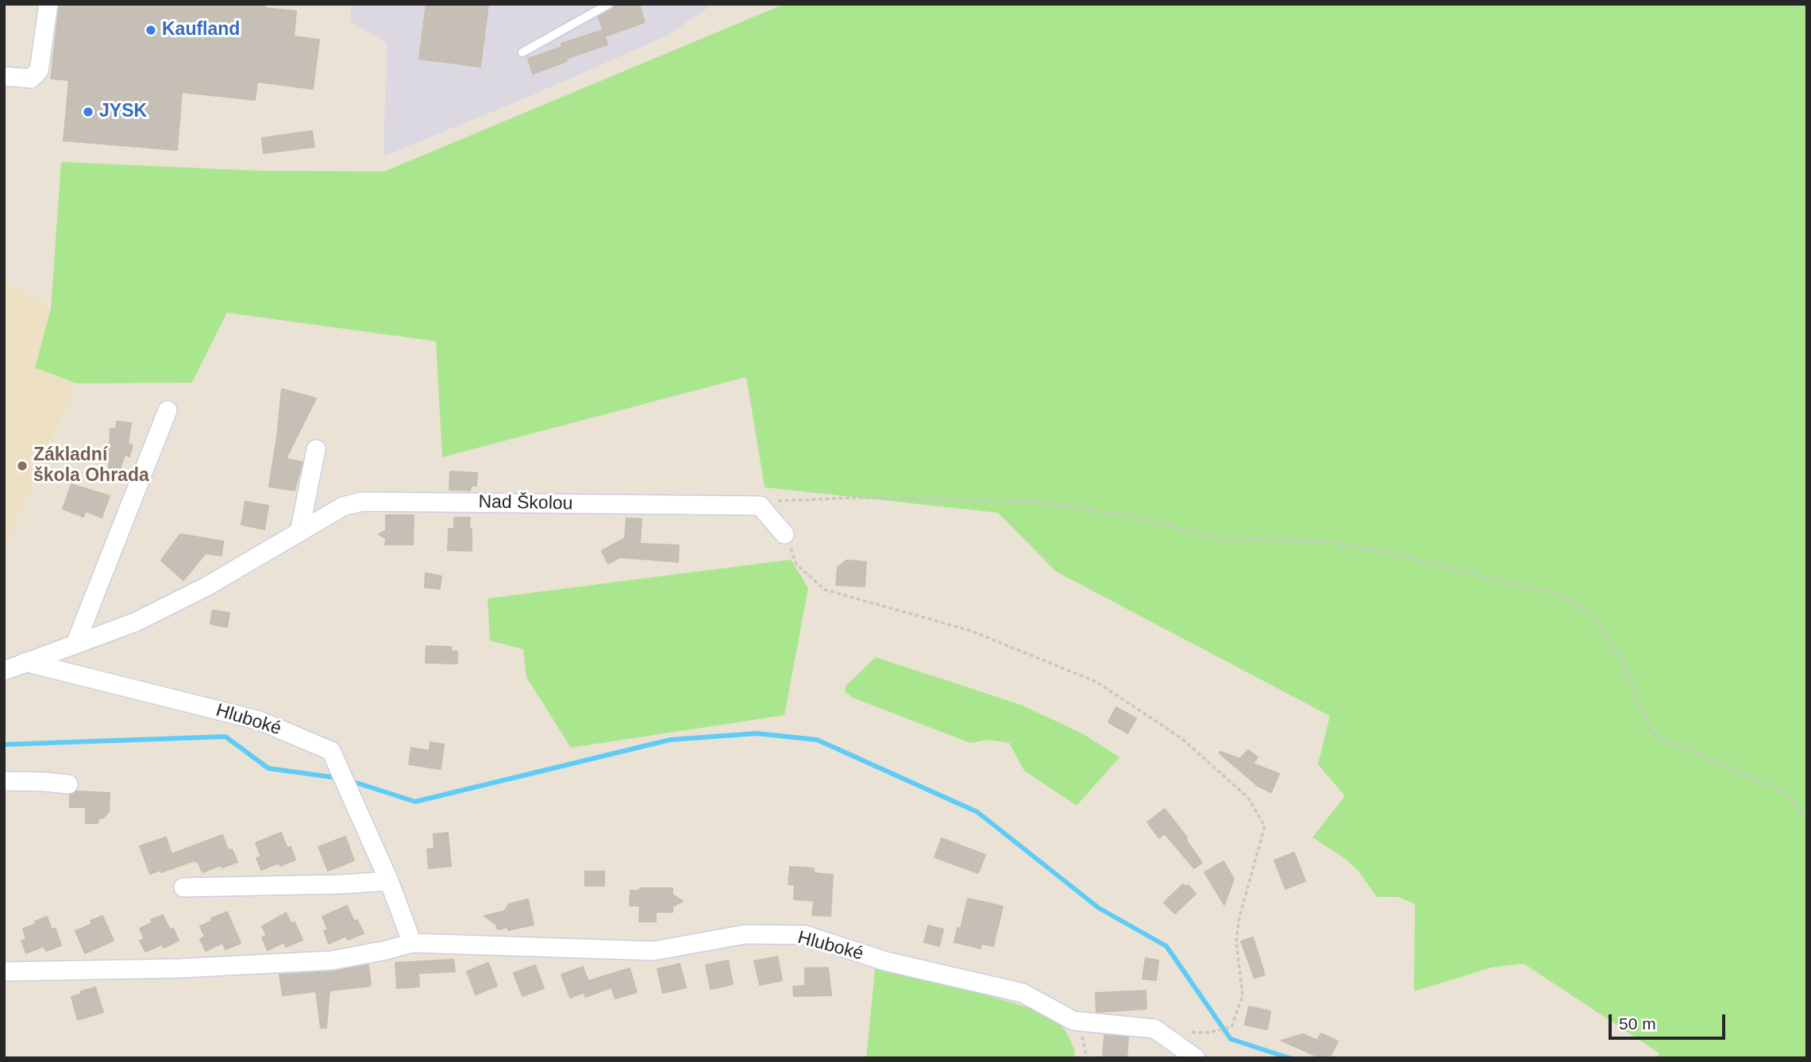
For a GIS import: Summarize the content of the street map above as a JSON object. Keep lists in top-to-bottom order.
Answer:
{
  "streets": {
    "street": ["Nad Školou", "Hluboké"]
  },
  "crossings": [
    ["Nad Školou", "Hluboké"]
  ],
  "places": ["Kaufland", "JYSK", "Základní škola Ohrada"],
  "scale_bar": "50 m"
}
